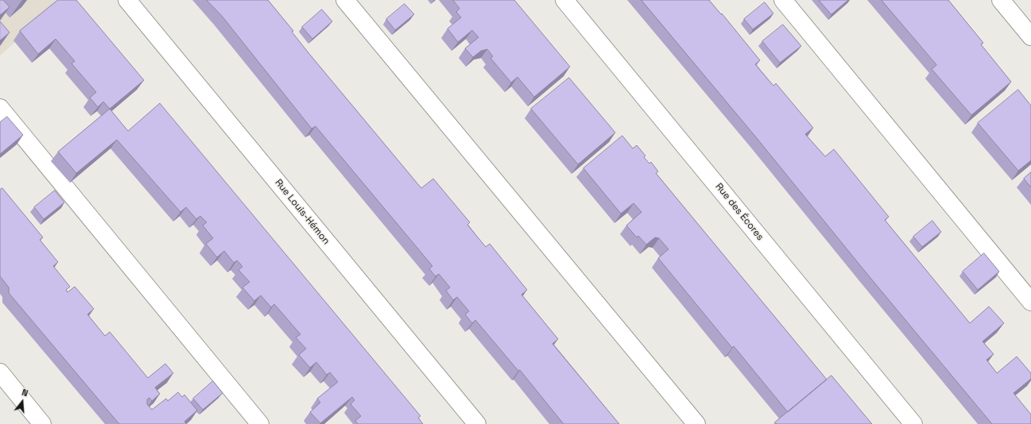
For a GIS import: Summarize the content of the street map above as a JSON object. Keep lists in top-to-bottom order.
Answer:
{
  "streets": {
    "street": ["Rue Louis-Hémon", "Rue des Écores"]
  },
  "north": "top"
}
